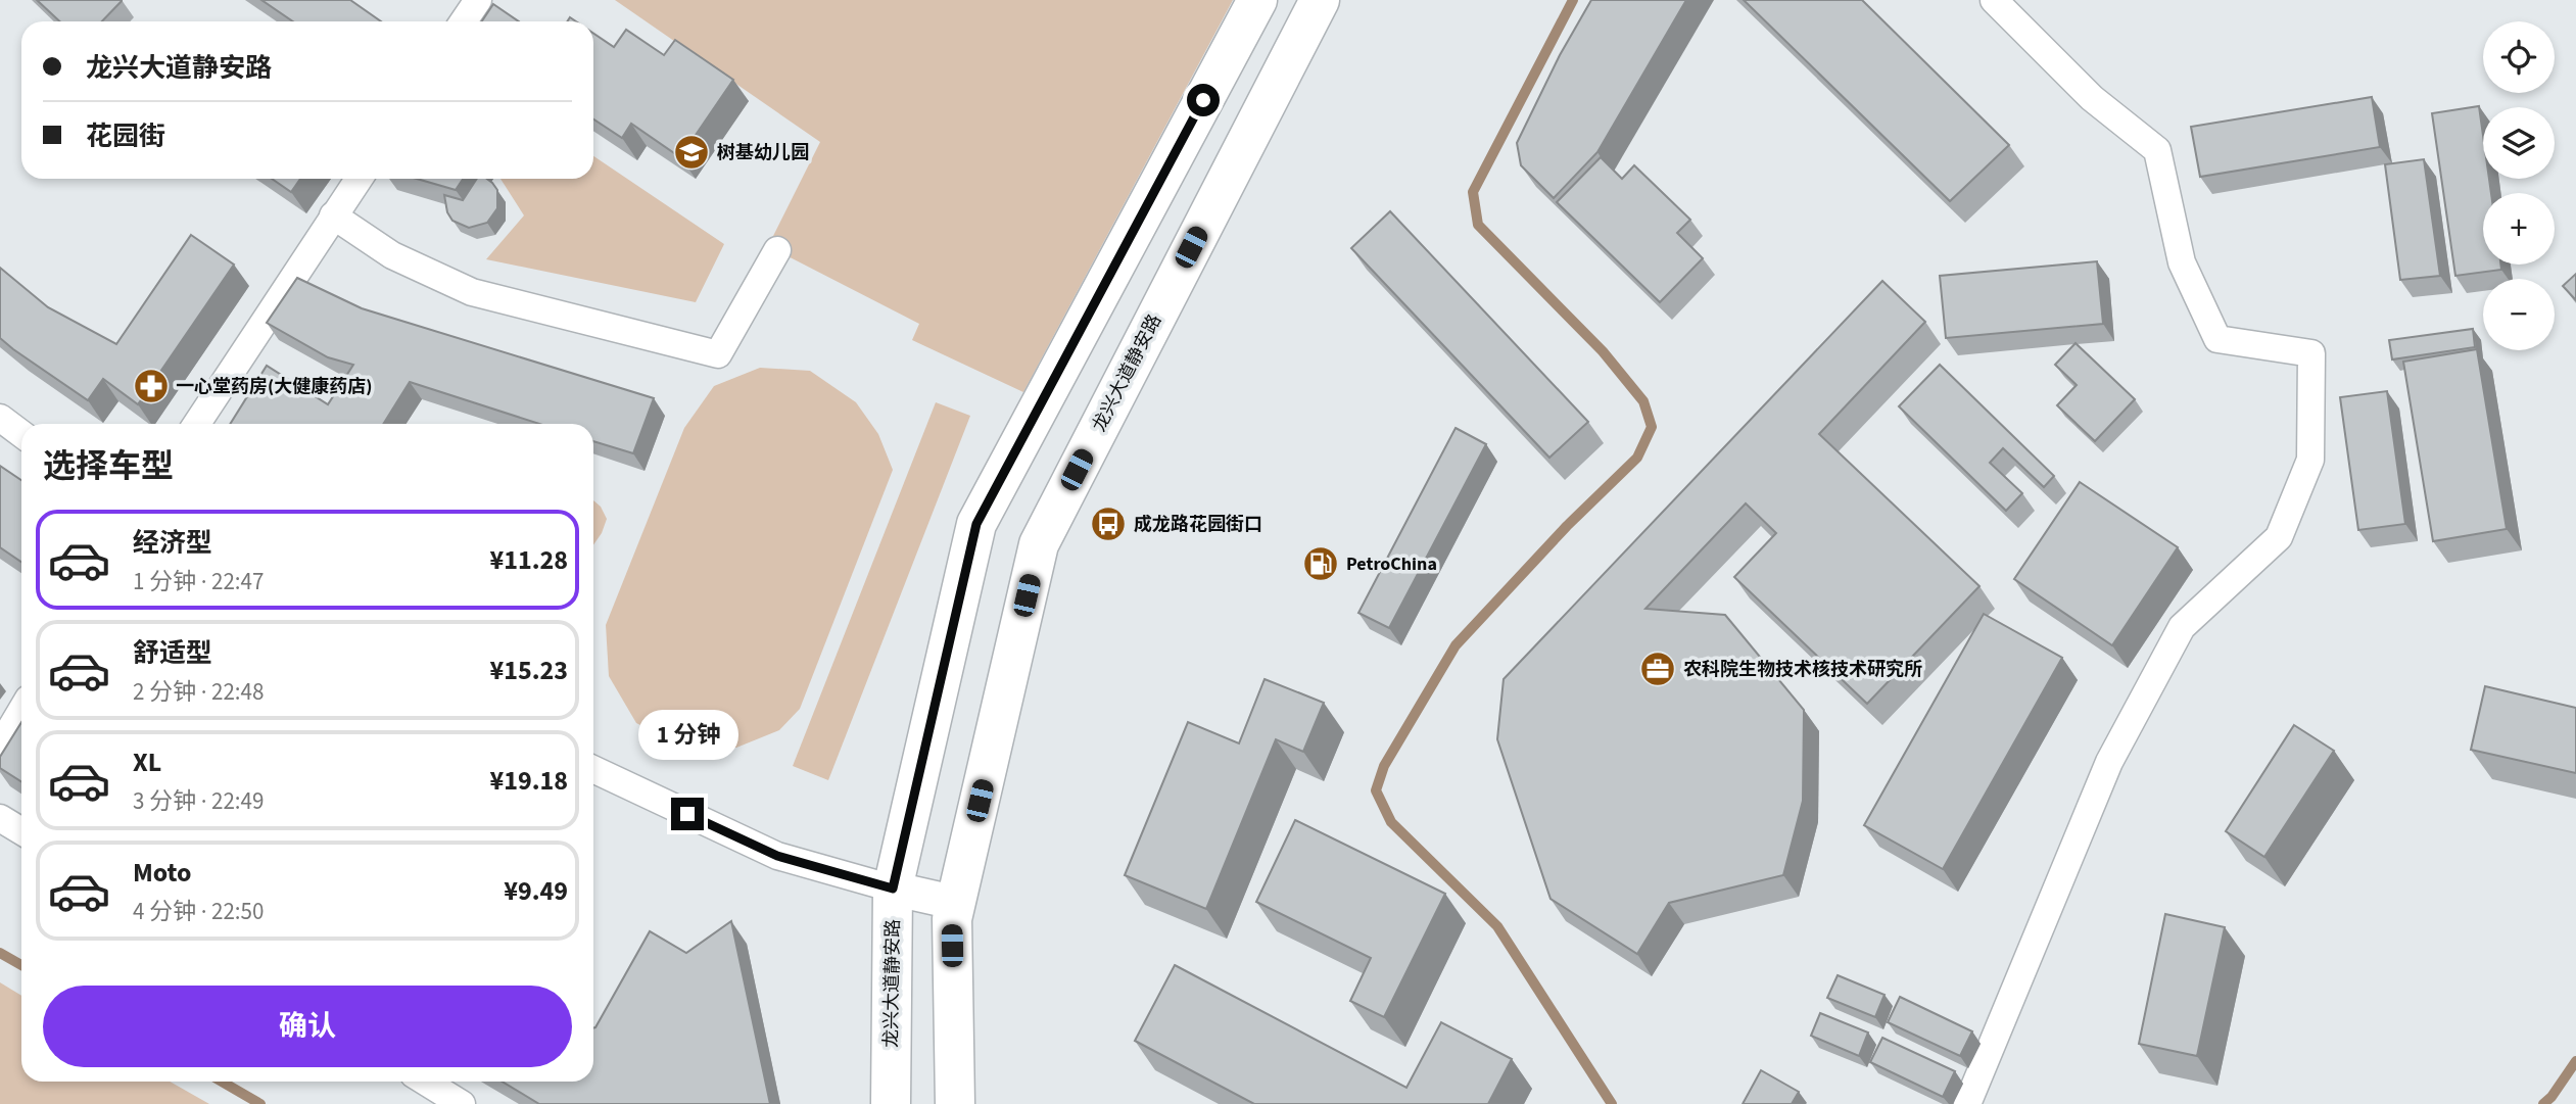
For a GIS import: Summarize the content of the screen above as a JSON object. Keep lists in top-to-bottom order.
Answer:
{
  "streets": {
    "main road": ["龙兴大道静安路"]
  },
  "places": {
    "school or university": ["树基幼儿园"],
    "pharmacy": ["一心堂药房(大健康药店)"],
    "bus stop": ["成龙路花园街口"],
    "fuel station": ["PetroChina"],
    "office": ["农科院生物技术核技术研究所"]
  },
  "page": {
    "map_buttons": ["+", "−"],
    "banner": ["龙兴大道静安路", "花园街"],
    "heading": "选择车型",
    "list": [
      {
        "name": "经济型",
        "note": "1 分钟 · 22:47",
        "value": "¥11.28"
      },
      {
        "name": "舒适型",
        "note": "2 分钟 · 22:48",
        "value": "¥15.23"
      },
      {
        "name": "XL",
        "note": "3 分钟 · 22:49",
        "value": "¥19.18"
      },
      {
        "name": "Moto",
        "note": "4 分钟 · 22:50",
        "value": "¥9.49"
      }
    ],
    "bubble": "1 分钟",
    "buttons": "确认"
  }
}
